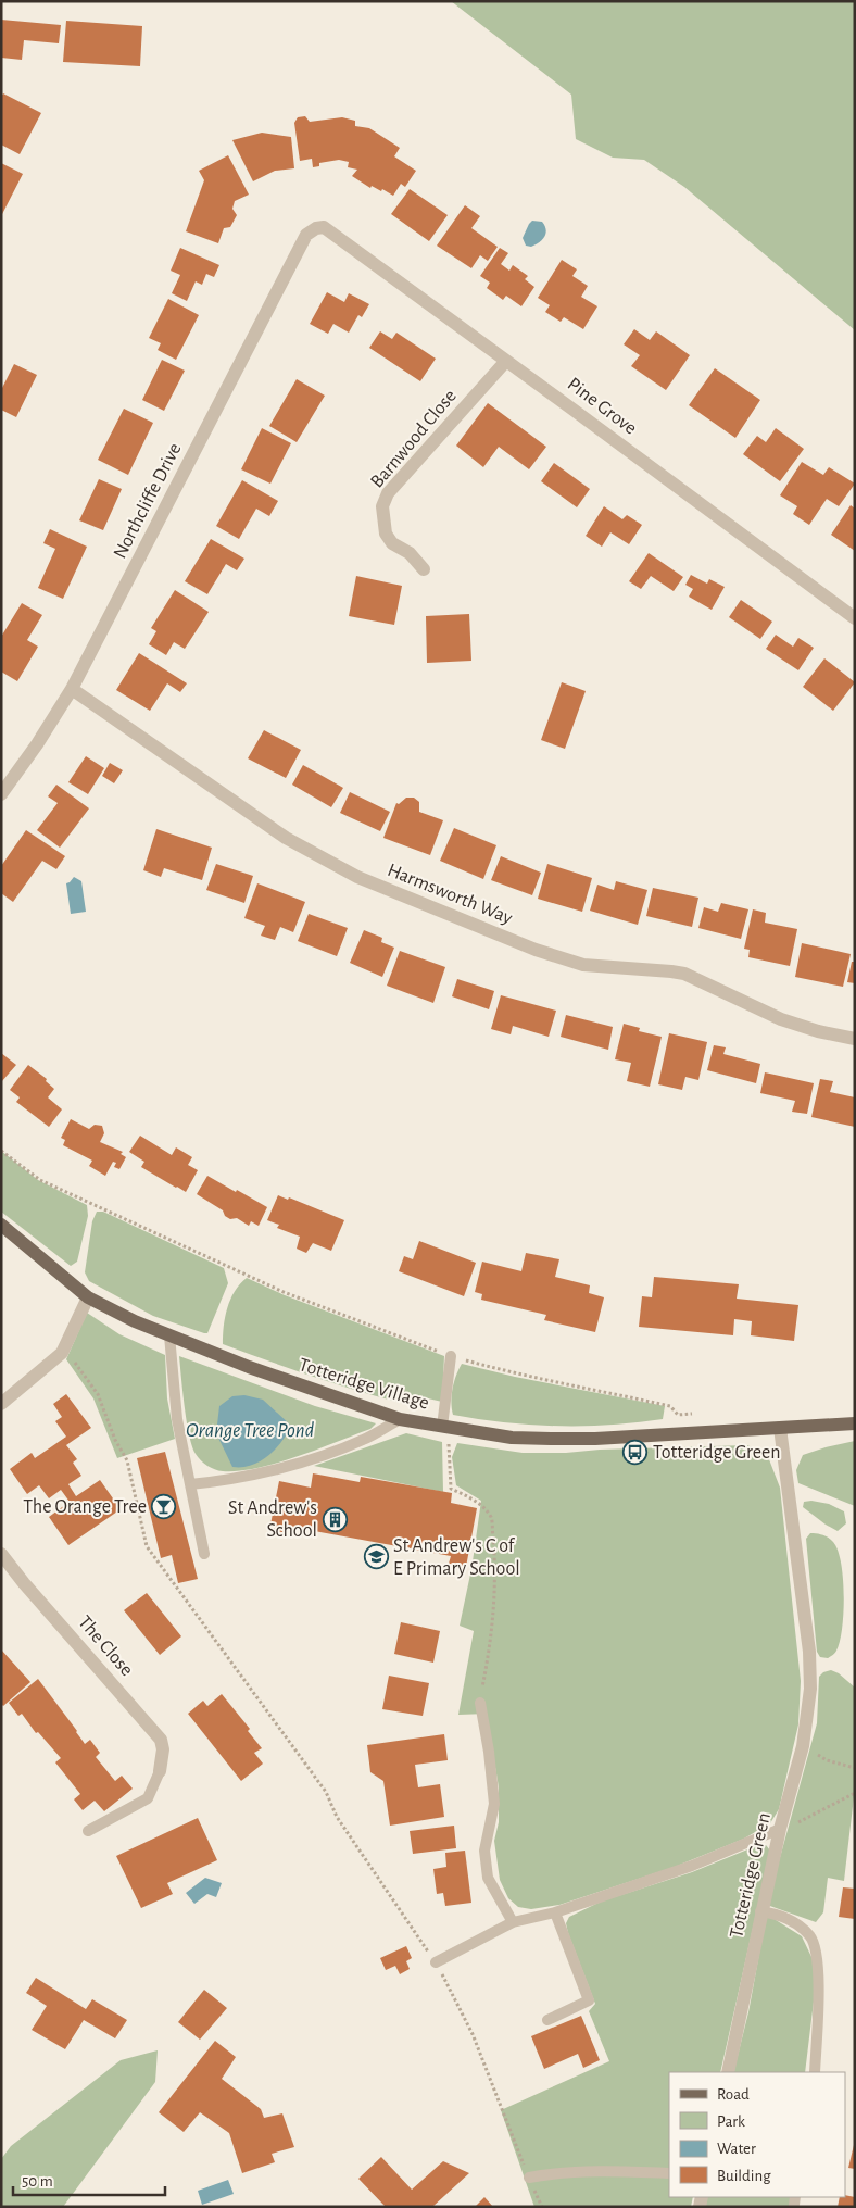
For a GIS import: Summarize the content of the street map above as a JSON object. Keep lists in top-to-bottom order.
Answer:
{
  "streets": {
    "main road": ["Totteridge Village"],
    "street": [
      "Pine Grove",
      "Barnwood Close",
      "Northcliffe Drive",
      "Harmsworth Way",
      "The Close",
      "Totteridge Green"
    ]
  },
  "crossings": [
    ["Pine Grove", "Barnwood Close"],
    ["Pine Grove", "Northcliffe Drive"],
    ["Northcliffe Drive", "Harmsworth Way"],
    ["Totteridge Village", "Totteridge Green"]
  ],
  "water": ["Orange Tree Pond"],
  "places": {
    "bus stop": ["Totteridge Green"],
    "bar": ["The Orange Tree"],
    "building": ["St Andrew's School"],
    "school or university": ["St Andrew's C of E Primary School"]
  },
  "legend": [
    "Road",
    "Park",
    "Water",
    "Building"
  ],
  "scale_bar": "50 m"
}
